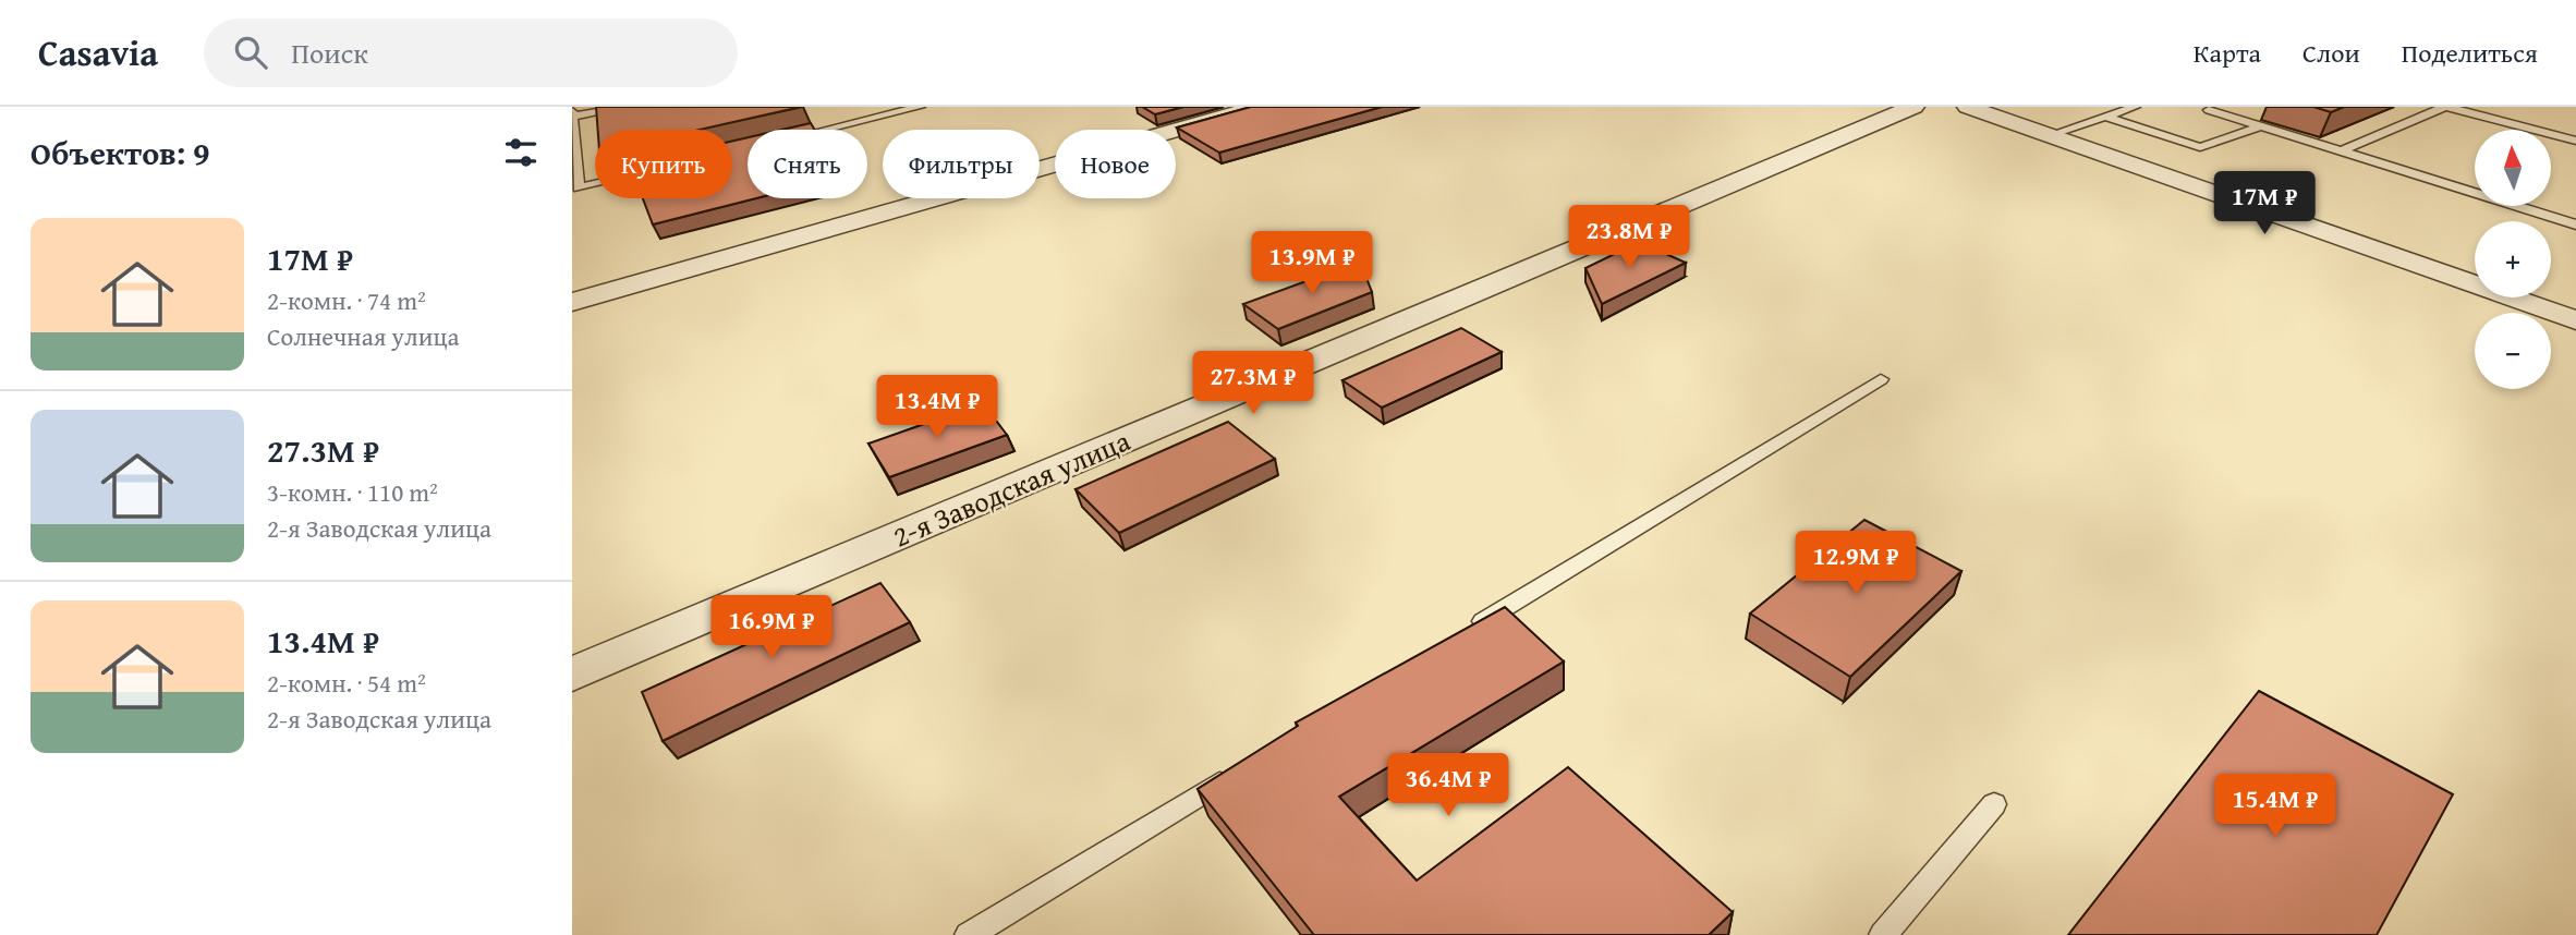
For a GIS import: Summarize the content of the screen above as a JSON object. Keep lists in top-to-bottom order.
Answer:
{
  "streets": {
    "street": ["2-я Заводская улица"]
  },
  "north": "top",
  "page": {
    "header": "Casavia",
    "search": "Поиск",
    "nav": ["Карта", "Слои", "Поделиться"],
    "heading": "Объектов: 9",
    "map_buttons": ["+", "−"],
    "chip": [
      "Купить",
      "Снять",
      "Фильтры",
      "Новое"
    ],
    "price": [
      "17M ₽",
      "23.8M ₽",
      "13.9M ₽",
      "27.3M ₽",
      "13.4M ₽",
      "12.9M ₽",
      "16.9M ₽",
      "36.4M ₽",
      "15.4M ₽"
    ],
    "list": [
      {
        "name": "17M ₽",
        "note": "2-комн. · 74 m² · Солнечная улица"
      },
      {
        "name": "27.3M ₽",
        "note": "3-комн. · 110 m² · 2-я Заводская улица"
      },
      {
        "name": "13.4M ₽",
        "note": "2-комн. · 54 m² · 2-я Заводская улица"
      }
    ]
  }
}
